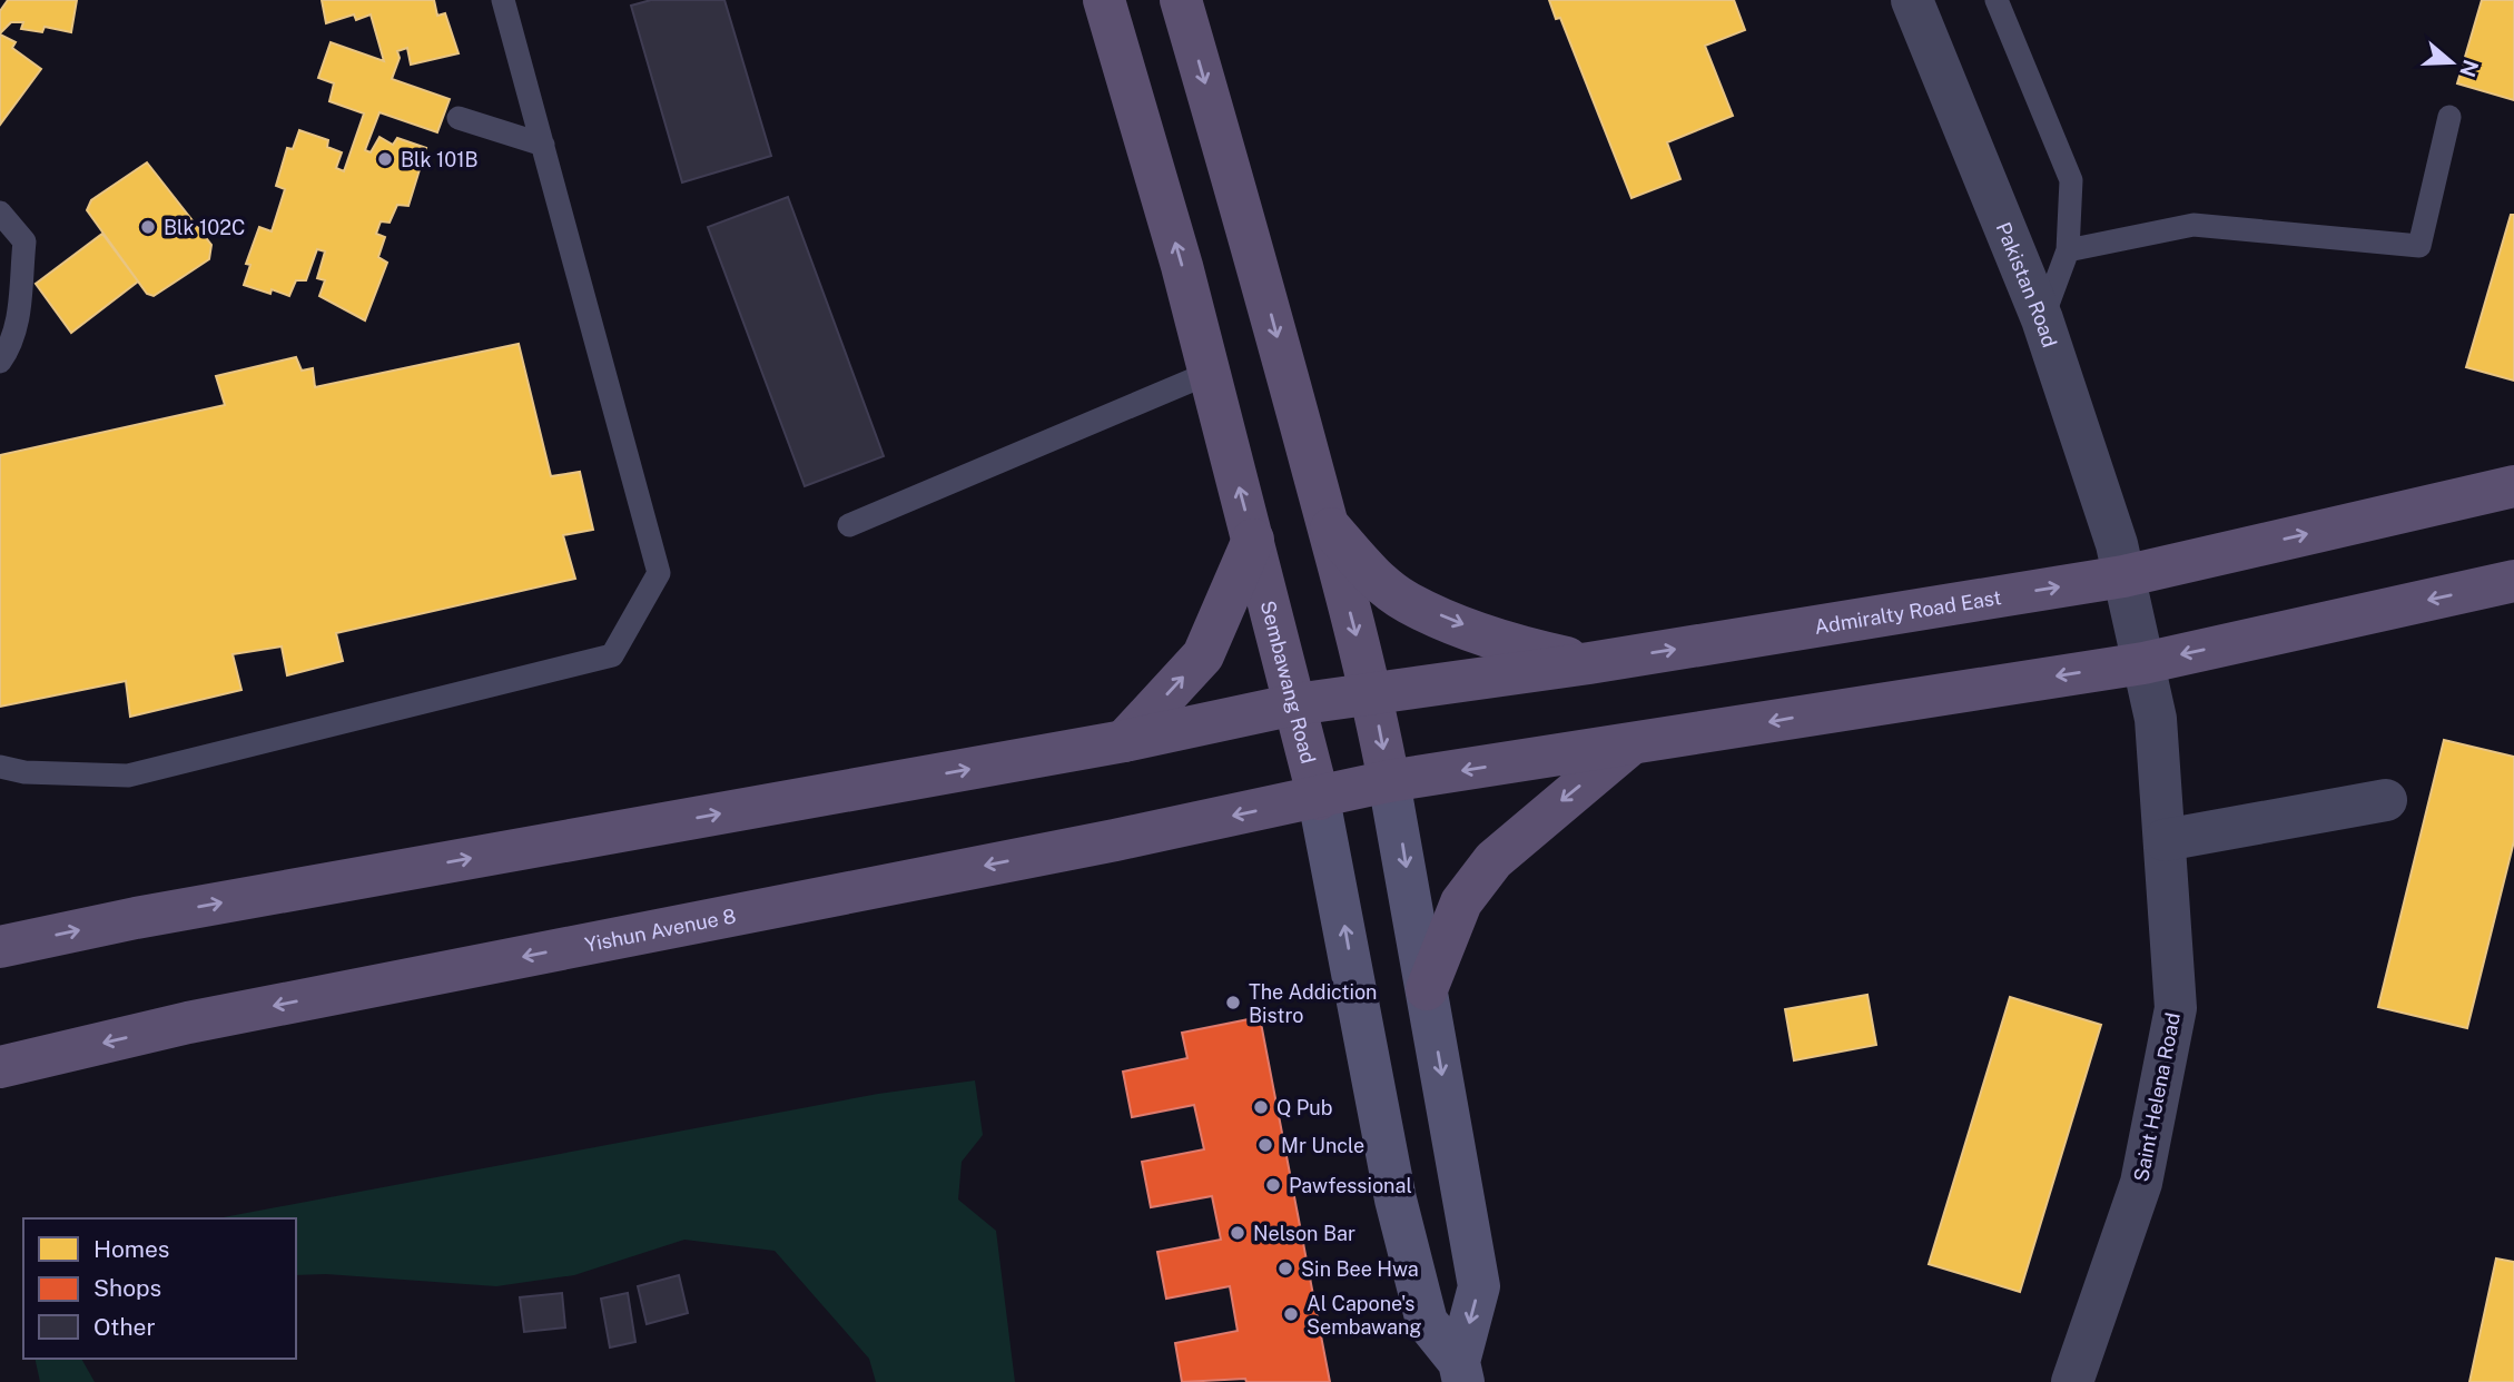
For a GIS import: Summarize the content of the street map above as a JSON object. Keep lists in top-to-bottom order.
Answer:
{
  "streets": {
    "main road": ["Admiralty Road East", "Sembawang Road", "Yishun Avenue 8"],
    "street": ["Pakistan Road", "Saint Helena Road"]
  },
  "crossings": [
    ["Pakistan Road", "Admiralty Road East"],
    ["Pakistan Road", "Saint Helena Road"],
    ["Admiralty Road East", "Sembawang Road"],
    ["Sembawang Road", "Yishun Avenue 8"]
  ],
  "places": [
    "Blk 101B",
    "Blk 102C",
    "The Addiction Bistro",
    "Q Pub",
    "Mr Uncle",
    "Pawfessional",
    "Nelson Bar",
    "Sin Bee Hwa",
    "Al Capone's Sembawang"
  ],
  "legend": ["Homes", "Shops", "Other"],
  "north": "right"
}
